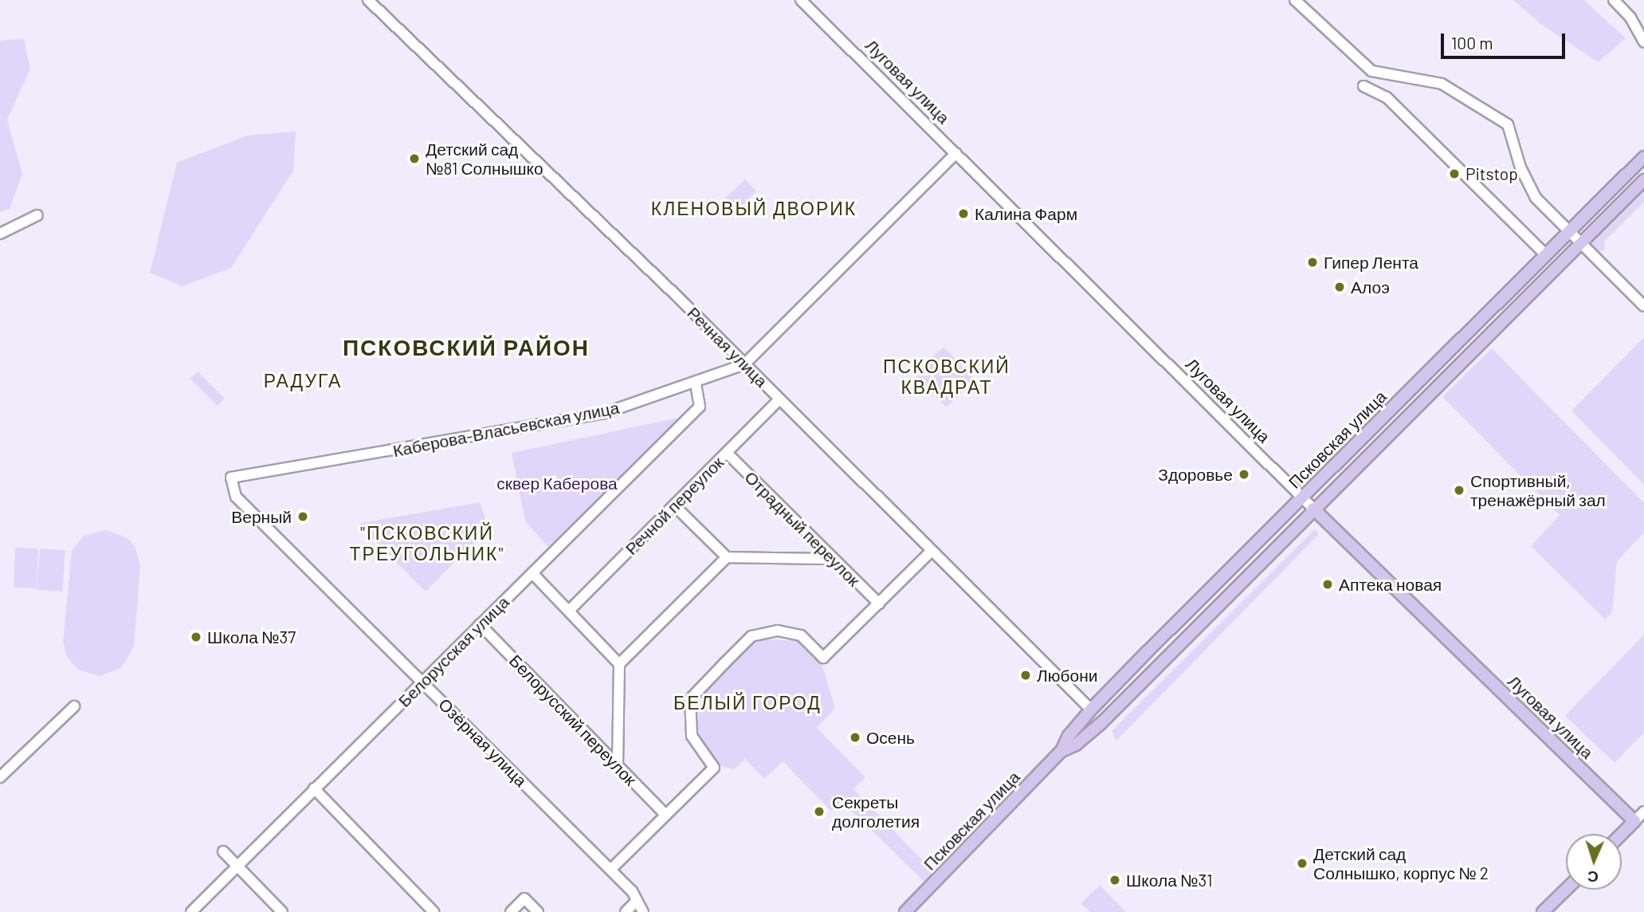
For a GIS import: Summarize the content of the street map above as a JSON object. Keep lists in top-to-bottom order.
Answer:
{
  "streets": {
    "main road": ["Луговая улица", "Псковская улица"],
    "street": [
      "Речная улица",
      "Каберова-Власьевская улица",
      "Речной переулок",
      "Отрадный переулок",
      "Белорусская улица",
      "Белорусский переулок",
      "Озёрная улица"
    ]
  },
  "crossings": [
    ["Луговая улица", "Каберова-Власьевская улица"],
    ["Луговая улица", "Псковская улица"],
    ["Речная улица", "Каберова-Власьевская улица"],
    ["Речная улица", "Псковская улица"],
    ["Речная улица", "Речной переулок"],
    ["Каберова-Власьевская улица", "Белорусская улица"],
    ["Каберова-Власьевская улица", "Озёрная улица"],
    ["Речной переулок", "Отрадный переулок"],
    ["Белорусская улица", "Белорусский переулок"],
    ["Белорусская улица", "Озёрная улица"]
  ],
  "districts": [
    "КЛЕНОВЫЙ ДВОРИК",
    "ПСКОВСКИЙ РАЙОН",
    "ПСКОВСКИЙ КВАДРАТ",
    "РАДУГА",
    "\"ПСКОВСКИЙ ТРЕУГОЛЬНИК\"",
    "БЕЛЫЙ ГОРОД"
  ],
  "parks": ["сквер Каберова"],
  "places": [
    "Детский сад №81 Солнышко",
    "Pitstop",
    "Калина Фарм",
    "Гипер Лента",
    "Алоэ",
    "Здоровье",
    "Спортивный, тренажёрный зал",
    "Верный",
    "Аптека новая",
    "Школа №37",
    "Любони",
    "Осень",
    "Секреты долголетия",
    "Детский сад Солнышко, корпус № 2",
    "Школа №31"
  ],
  "scale_bar": "100 m",
  "north": "bottom"
}
